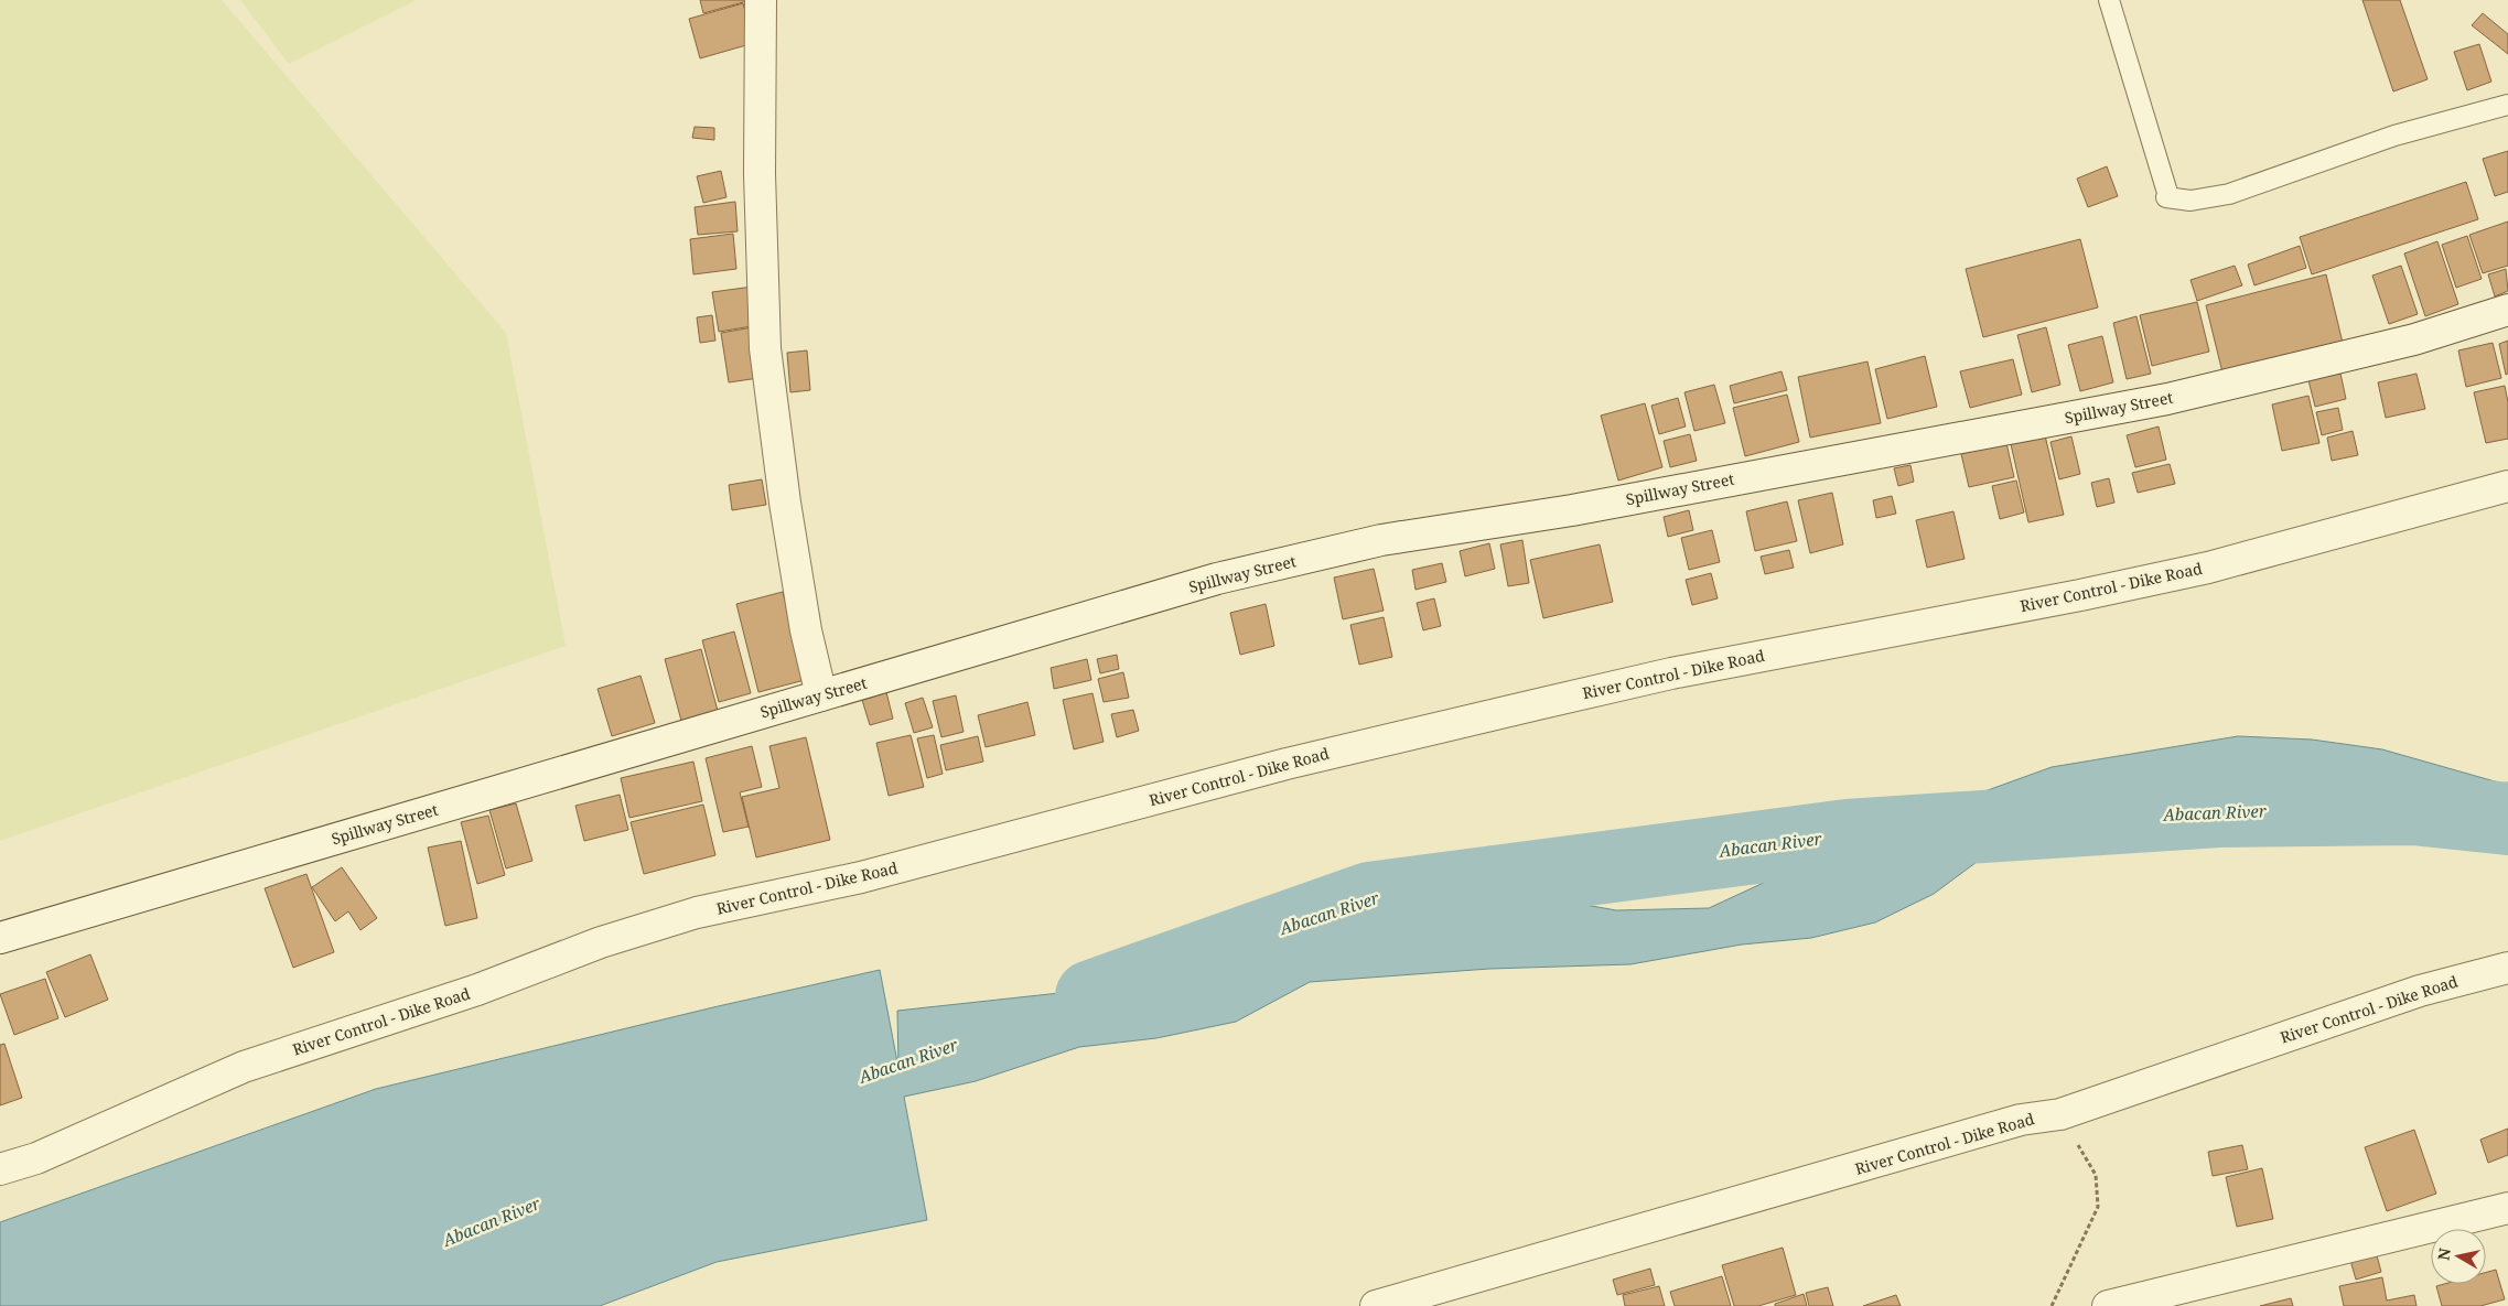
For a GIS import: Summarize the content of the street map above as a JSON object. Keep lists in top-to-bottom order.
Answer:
{
  "streets": {
    "street": ["Spillway Street", "River Control - Dike Road"]
  },
  "water": ["Abacan River"],
  "north": "left"
}
